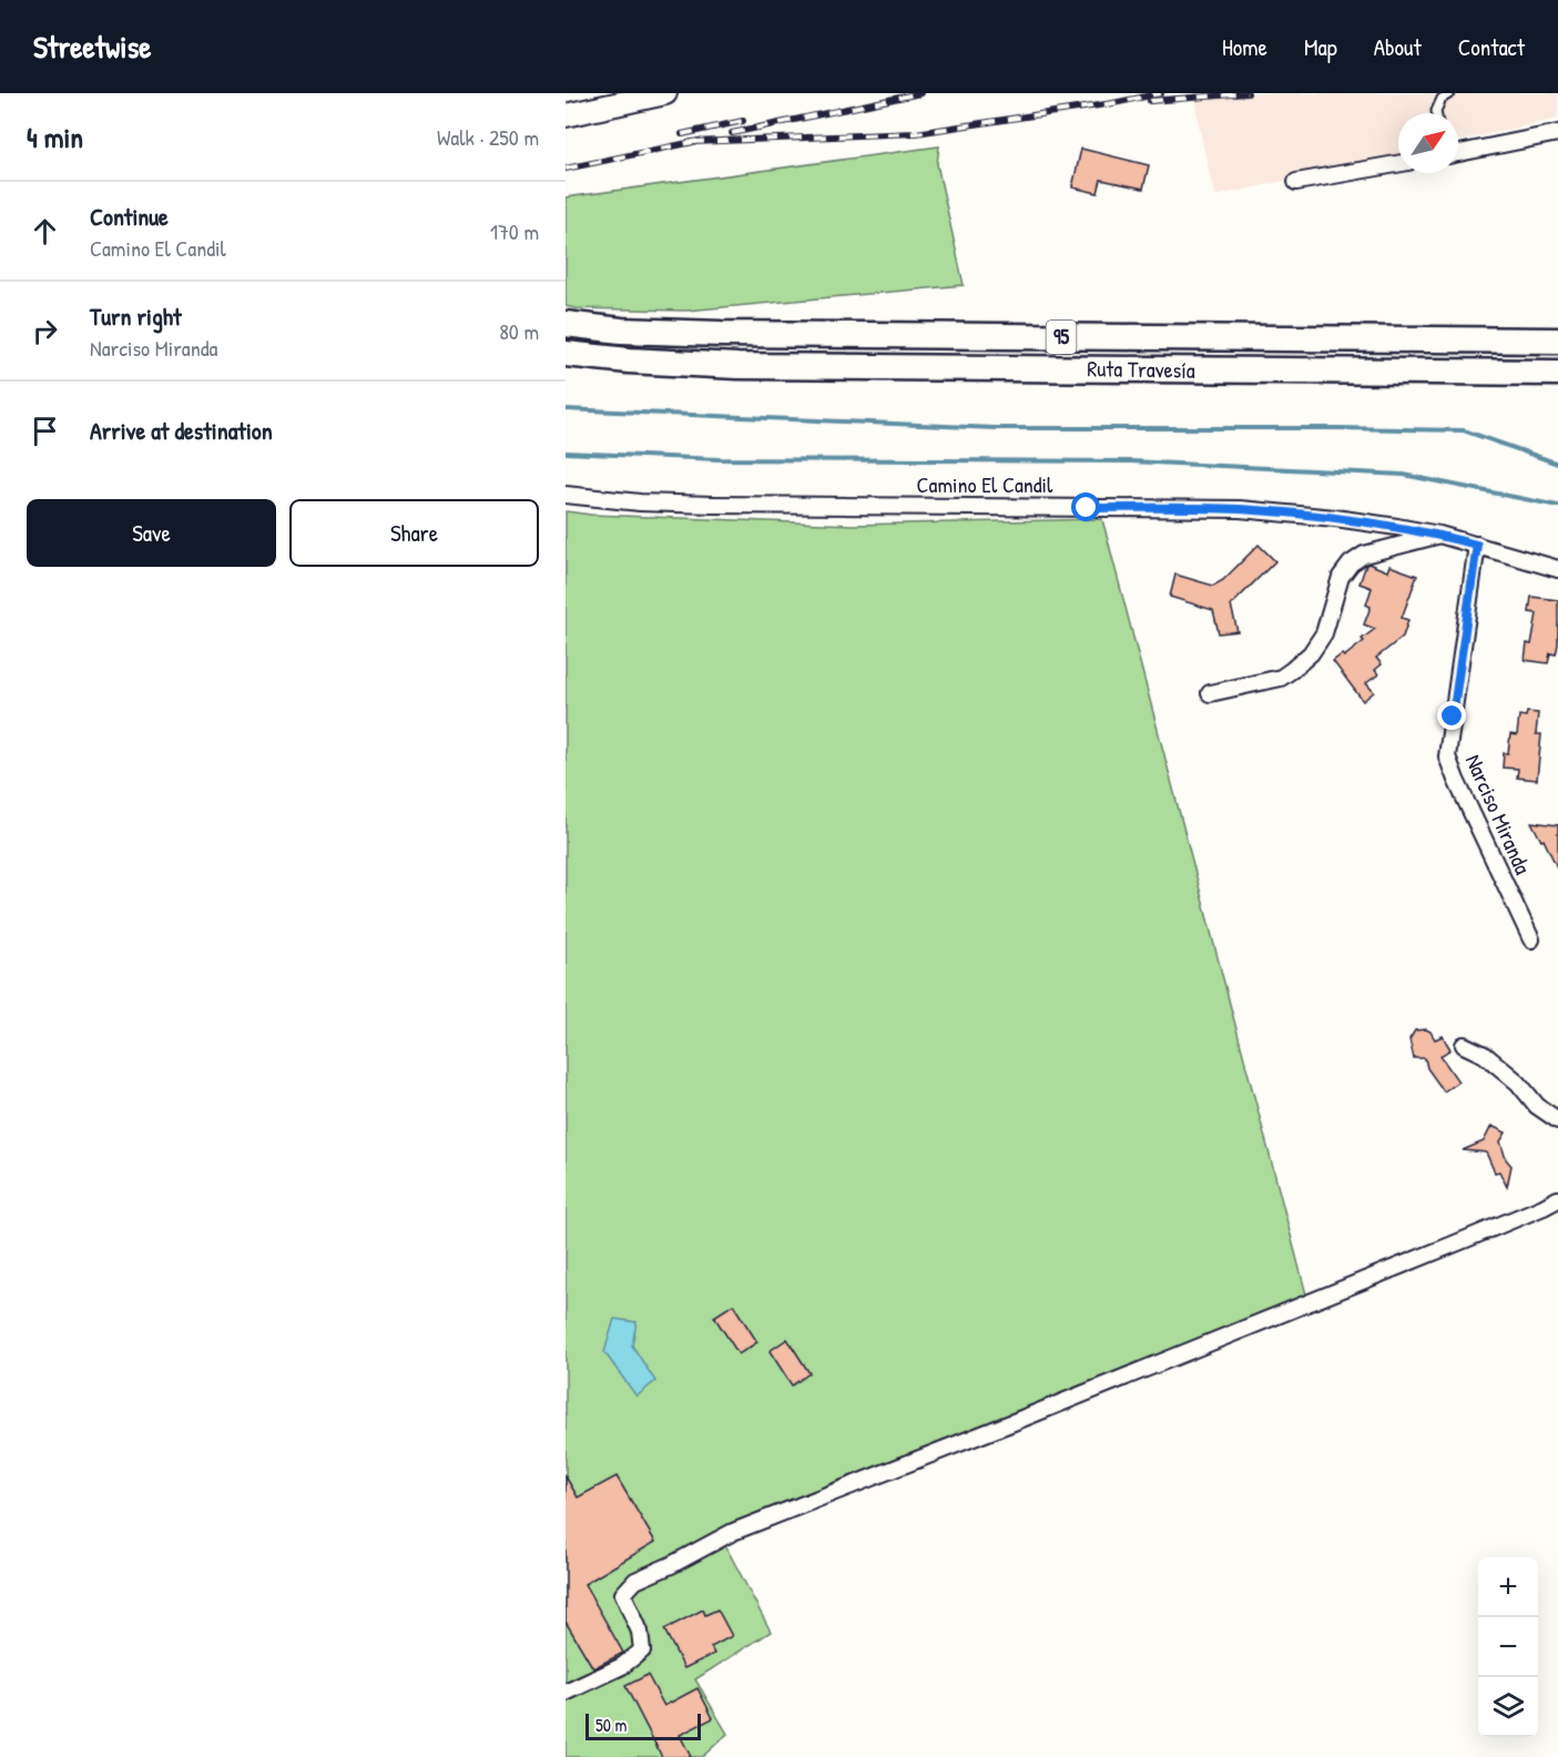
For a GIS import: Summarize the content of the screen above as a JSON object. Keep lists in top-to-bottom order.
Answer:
{
  "streets": {
    "highway": ["95", "Ruta Travesía"],
    "street": ["Camino El Candil", "Narciso Miranda"]
  },
  "crossings": [
    ["Camino El Candil", "Narciso Miranda"]
  ],
  "scale_bar": "50 m",
  "north": "top right",
  "page": {
    "header": "Streetwise",
    "nav": [
      "Home",
      "Map",
      "About",
      "Contact"
    ],
    "heading": ["4 min", "Walk · 250 m"],
    "list": [
      ["Continue", "Camino El Candil", "170 m"],
      ["Turn right", "Narciso Miranda", "80 m"],
      "Arrive at destination"
    ],
    "buttons": ["Save", "Share"],
    "map_buttons": ["+", "−"],
    "scale": "50 m"
  }
}
